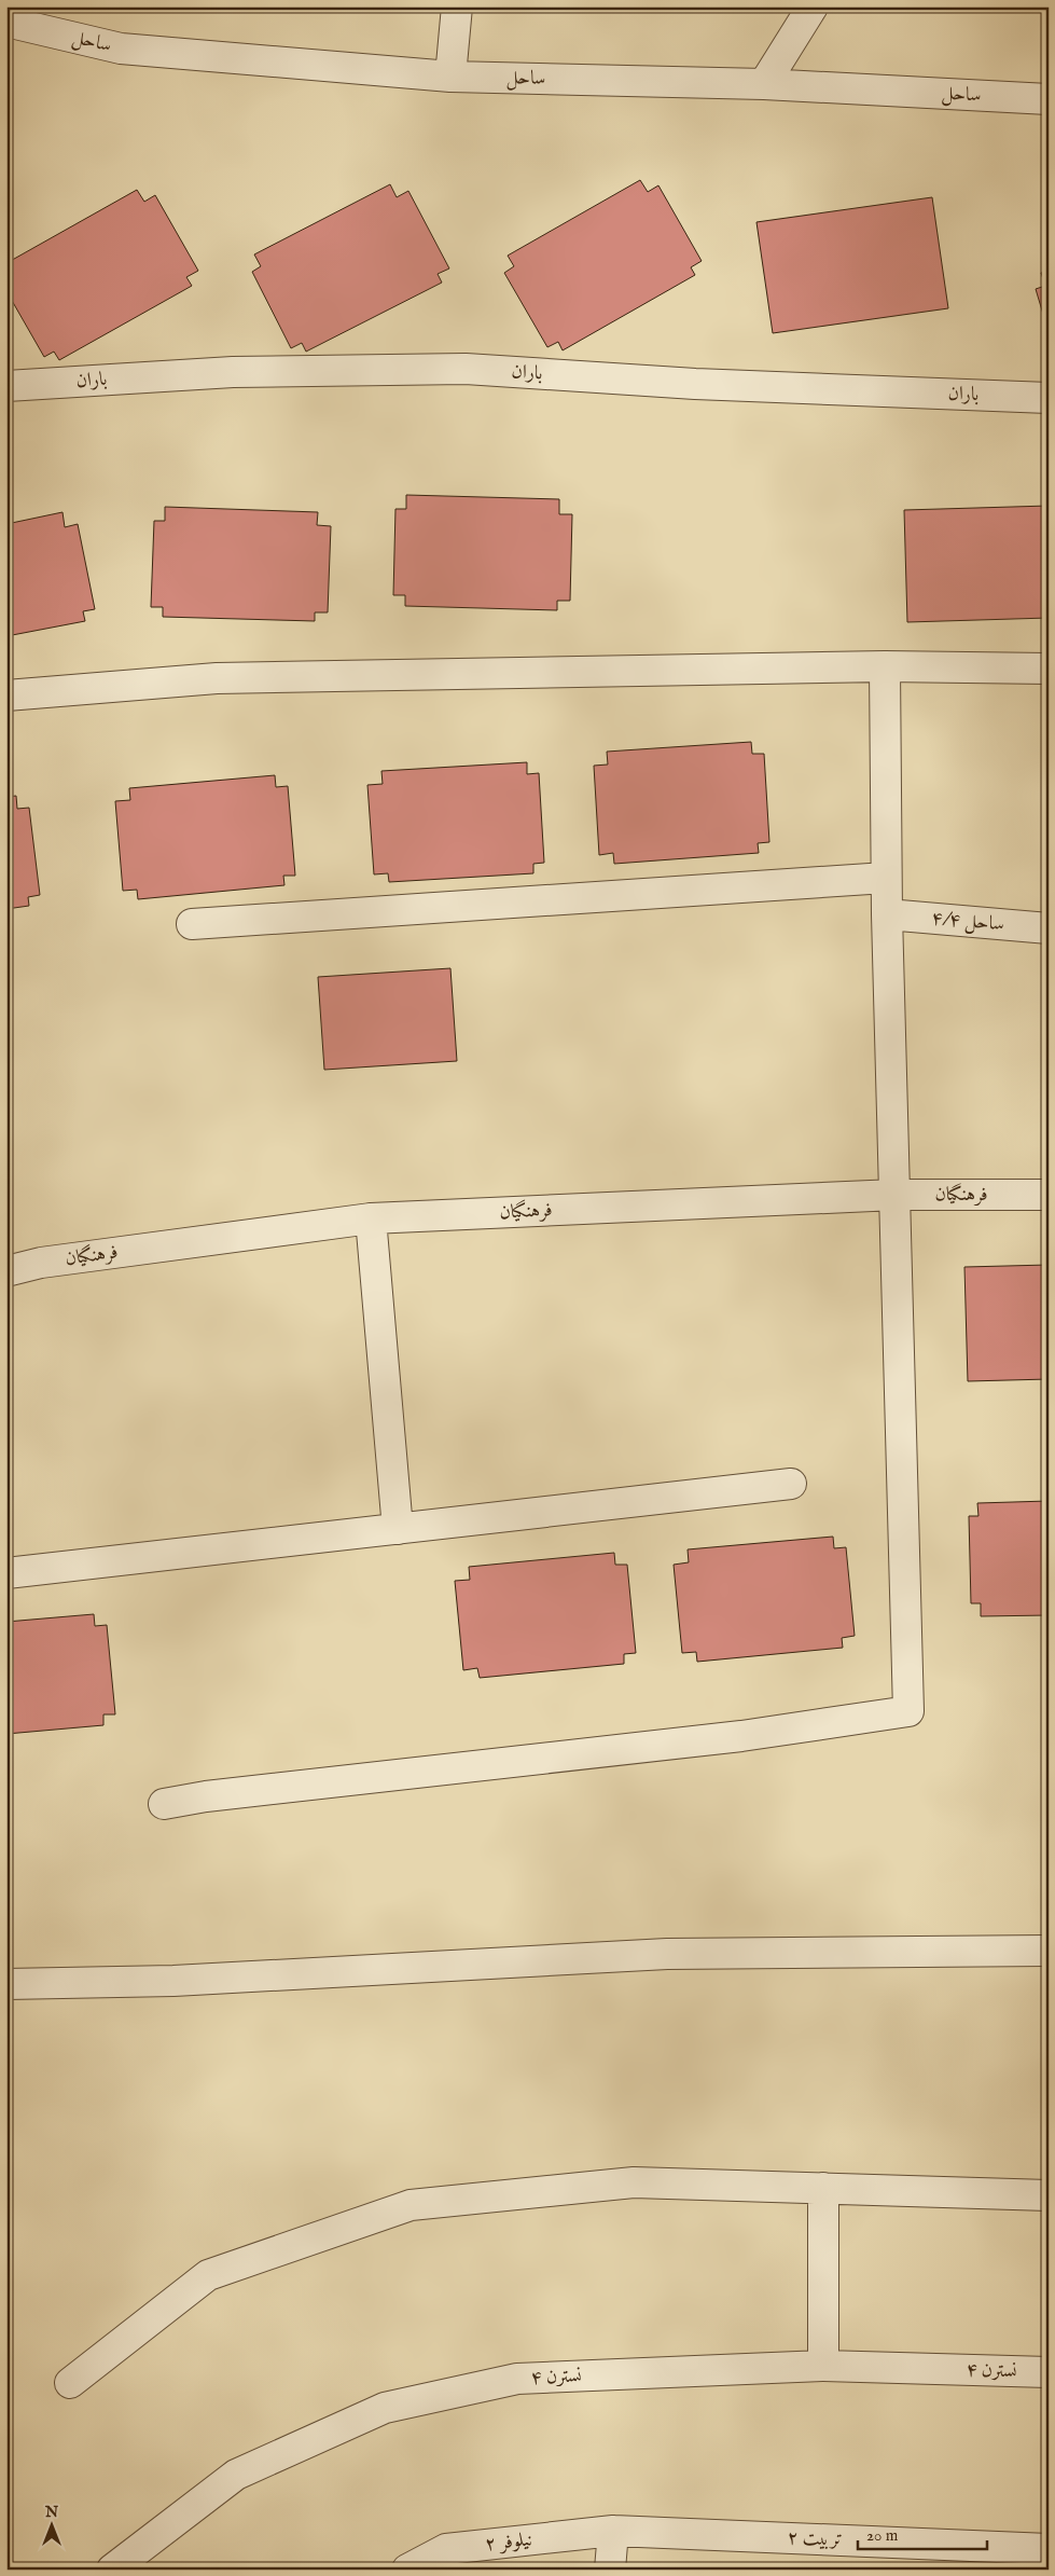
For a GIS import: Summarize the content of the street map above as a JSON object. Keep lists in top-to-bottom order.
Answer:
{
  "streets": {
    "street": [
      "ساحل",
      "باران",
      "ساحل ۴/۴",
      "فرهنگیان",
      "نسترن ۴",
      "تربیت ۲",
      "نیلوفر ۲"
    ]
  },
  "crossings": [
    ["تربیت ۲", "نیلوفر ۲"]
  ],
  "scale_bar": "20 m",
  "north": "top"
}
